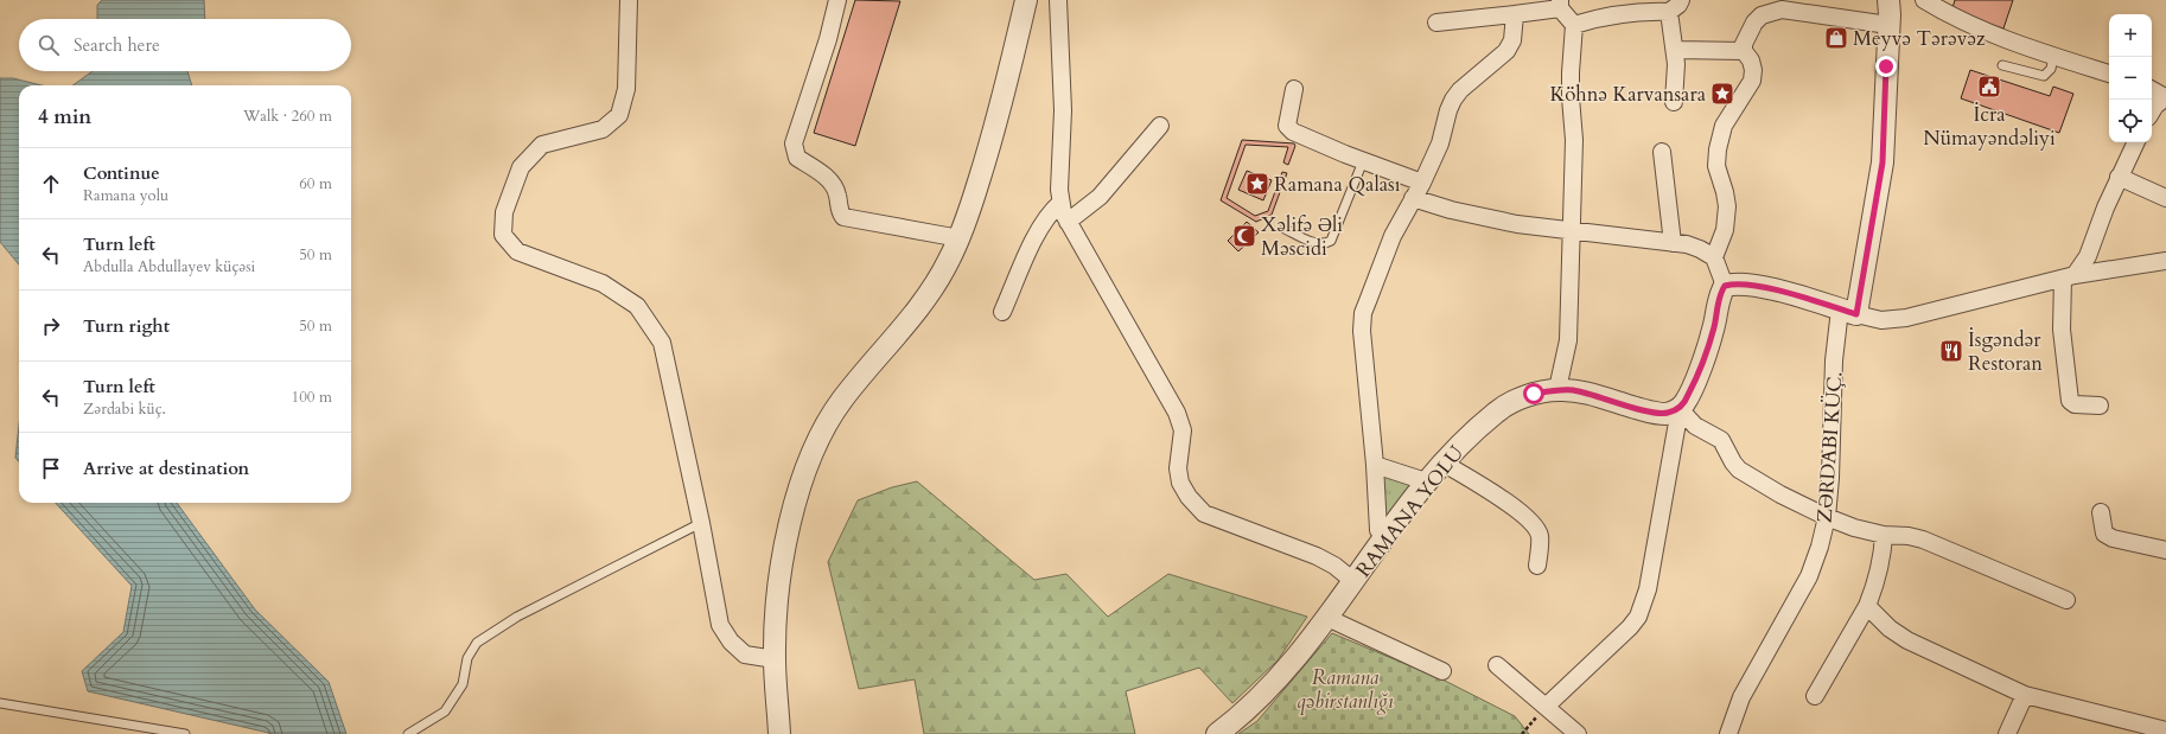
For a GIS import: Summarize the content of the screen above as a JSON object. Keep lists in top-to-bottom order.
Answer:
{
  "streets": {
    "street": ["ZƏRDABI KÜÇ.", "RAMANA YOLU"]
  },
  "parks": ["Ramana qəbirstanlığı"],
  "places": {
    "shop": ["Meyvə Tərəvəz"],
    "public building": ["İcra Nümayəndəliyi"],
    "place": ["Köhnə Karvansara", "Ramana Qalası"],
    "mosque": ["Xəlifə Əli Məscidi"],
    "restaurant": ["İsgəndər Restoran"]
  },
  "page": {
    "map_buttons": ["+", "−"],
    "search": "Search here",
    "heading": ["4 min", "Walk · 260 m"],
    "list": [
      ["Continue", "Ramana yolu", "60 m"],
      ["Turn left", "Abdulla Abdullayev küçəsi", "50 m"],
      ["Turn right", "50 m"],
      ["Turn left", "Zərdabi küç.", "100 m"],
      "Arrive at destination"
    ]
  }
}
